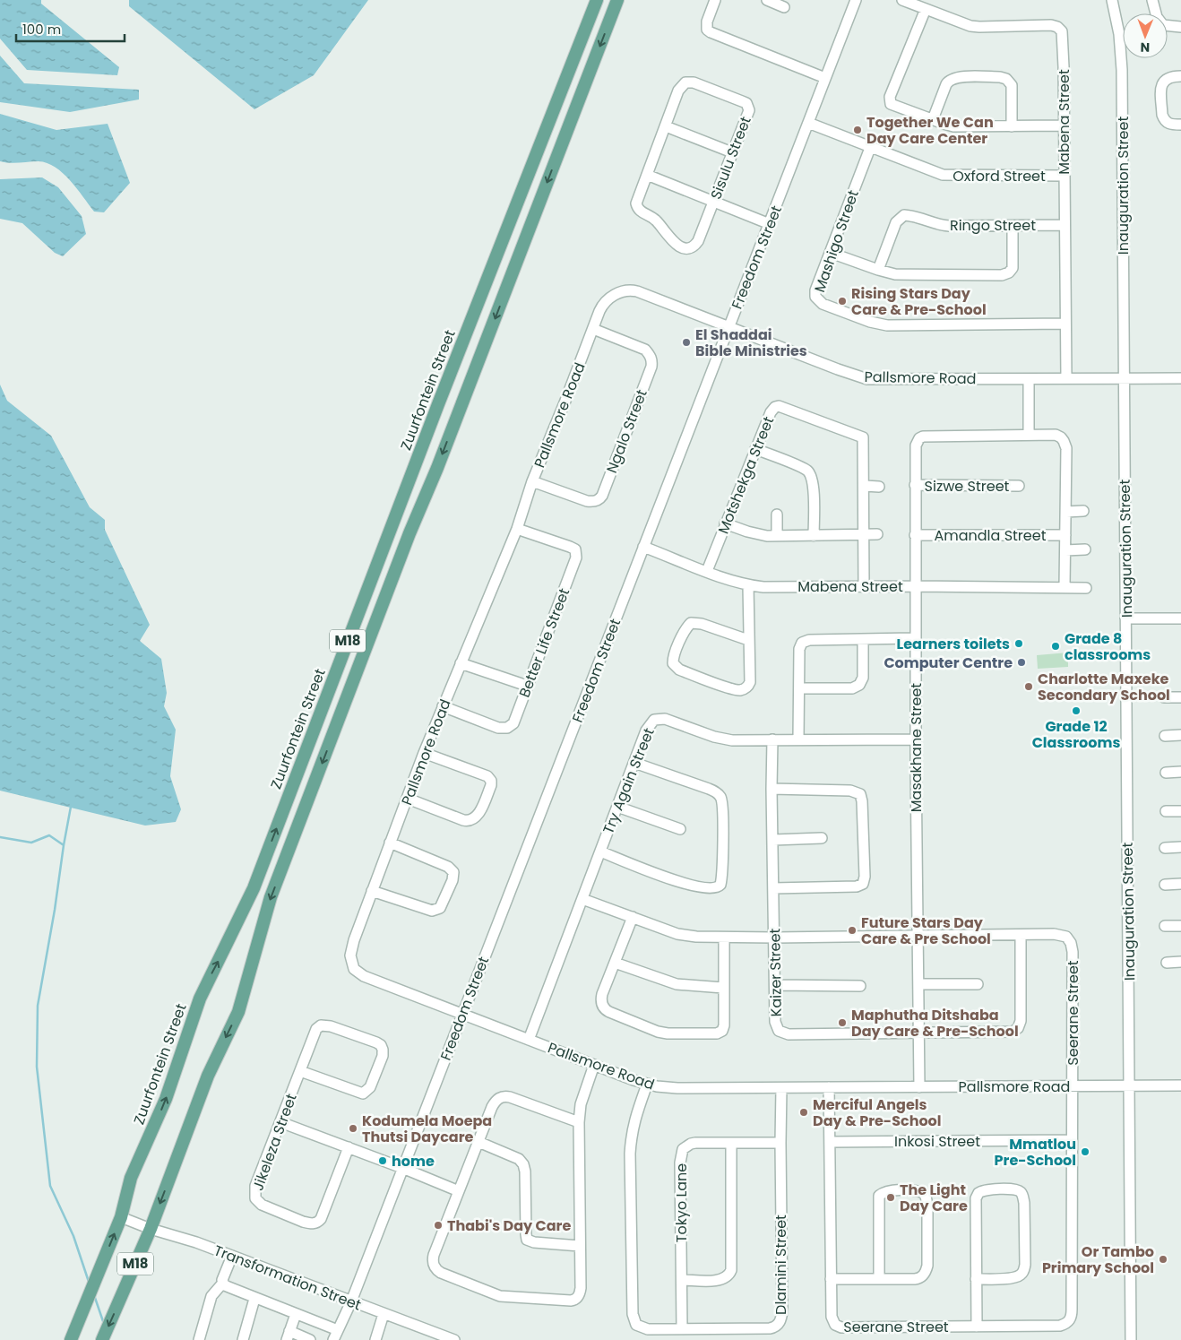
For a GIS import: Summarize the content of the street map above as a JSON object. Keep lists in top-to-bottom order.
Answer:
{
  "streets": {
    "main road": ["Zuurfontein Street", "M18"],
    "street": [
      "Mabena Street",
      "Sisulu Street",
      "Oxford Street",
      "Inauguration Street",
      "Ringo Street",
      "Mashigo Street",
      "Freedom Street",
      "Pallsmore Road",
      "Ngalo Street",
      "Motshekga Street",
      "Sizwe Street",
      "Amandla Street",
      "Better Life Street",
      "Masakhane Street",
      "Try Again Street",
      "Kaizer Street",
      "Seerane Street",
      "Inkosi Street",
      "Jikeleza Street",
      "Tokyo Lane",
      "Dlamini Street",
      "Transformation Street"
    ]
  },
  "crossings": [
    ["Mabena Street", "Oxford Street"],
    ["Mabena Street", "Ringo Street"],
    ["Mabena Street", "Mashigo Street"],
    ["Mabena Street", "Freedom Street"],
    ["Mabena Street", "Pallsmore Road"],
    ["Mabena Street", "Motshekga Street"],
    ["Mabena Street", "Masakhane Street"],
    ["Oxford Street", "Mashigo Street"],
    ["Oxford Street", "Freedom Street"],
    ["Inauguration Street", "Pallsmore Road"],
    ["Freedom Street", "Pallsmore Road"],
    ["Freedom Street", "Transformation Street"],
    ["Pallsmore Road", "Ngalo Street"],
    ["Pallsmore Road", "Better Life Street"],
    ["Pallsmore Road", "Masakhane Street"],
    ["Pallsmore Road", "Try Again Street"],
    ["Pallsmore Road", "Seerane Street"],
    ["Pallsmore Road", "Dlamini Street"],
    ["Zuurfontein Street", "Transformation Street"],
    ["Sizwe Street", "Masakhane Street"],
    ["Amandla Street", "Masakhane Street"],
    ["M18", "Transformation Street"],
    ["Masakhane Street", "Try Again Street"],
    ["Masakhane Street", "Kaizer Street"],
    ["Masakhane Street", "Seerane Street"],
    ["Try Again Street", "Kaizer Street"],
    ["Try Again Street", "Seerane Street"],
    ["Kaizer Street", "Seerane Street"],
    ["Seerane Street", "Inkosi Street"],
    ["Tokyo Lane", "Dlamini Street"]
  ],
  "places": [
    "Together We Can Day Care Center",
    "Rising Stars Day Care & Pre-School",
    "El Shaddai Bible Ministries",
    "Learners toilets",
    "Grade 8 classrooms",
    "Computer Centre",
    "Charlotte Maxeke Secondary School",
    "Grade 12 Classrooms",
    "Future Stars Day Care & Pre School",
    "Maphutha Ditshaba Day Care & Pre-School",
    "Merciful Angels Day & Pre-School",
    "Kodumela Moepa Thutsi Daycare",
    "Mmatlou Pre-School",
    "home",
    "The Light Day Care",
    "Thabi's Day Care",
    "Or Tambo Primary School"
  ],
  "scale_bar": "100 m",
  "north": "bottom"
}
